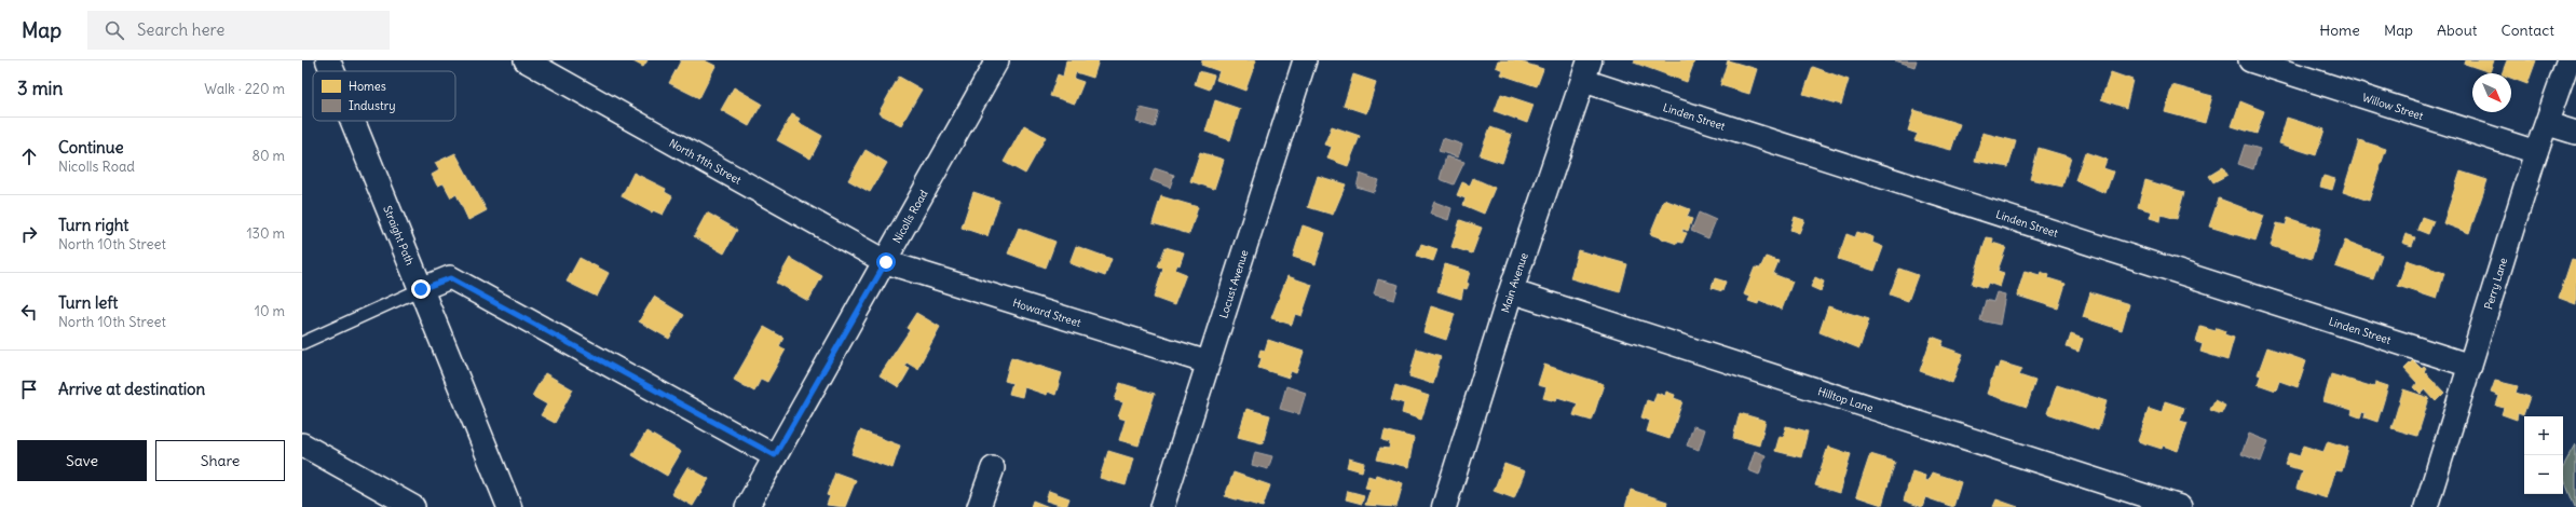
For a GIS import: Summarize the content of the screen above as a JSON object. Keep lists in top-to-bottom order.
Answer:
{
  "streets": {
    "main road": ["Straight Path", "Main Avenue"],
    "street": [
      "Willow Street",
      "Linden Street",
      "North 11th Street",
      "Nicolls Road",
      "Locust Avenue",
      "Perry Lane",
      "Howard Street",
      "Hilltop Lane"
    ]
  },
  "crossings": [
    ["Willow Street", "Perry Lane"],
    ["Linden Street", "Main Avenue"],
    ["Linden Street", "Perry Lane"],
    ["North 11th Street", "Nicolls Road"],
    ["North 11th Street", "Howard Street"],
    ["Nicolls Road", "Howard Street"],
    ["Main Avenue", "Hilltop Lane"],
    ["Locust Avenue", "Howard Street"]
  ],
  "legend": ["Homes", "Industry"],
  "north": "bottom right",
  "page": {
    "header": "Map",
    "search": "Search here",
    "nav": [
      "Home",
      "Map",
      "About",
      "Contact"
    ],
    "heading": ["3 min", "Walk · 220 m"],
    "list": [
      ["Continue", "Nicolls Road", "80 m"],
      ["Turn right", "North 10th Street", "130 m"],
      ["Turn left", "North 10th Street", "10 m"],
      "Arrive at destination"
    ],
    "map_buttons": ["+", "−"],
    "buttons": ["Save", "Share"]
  }
}
